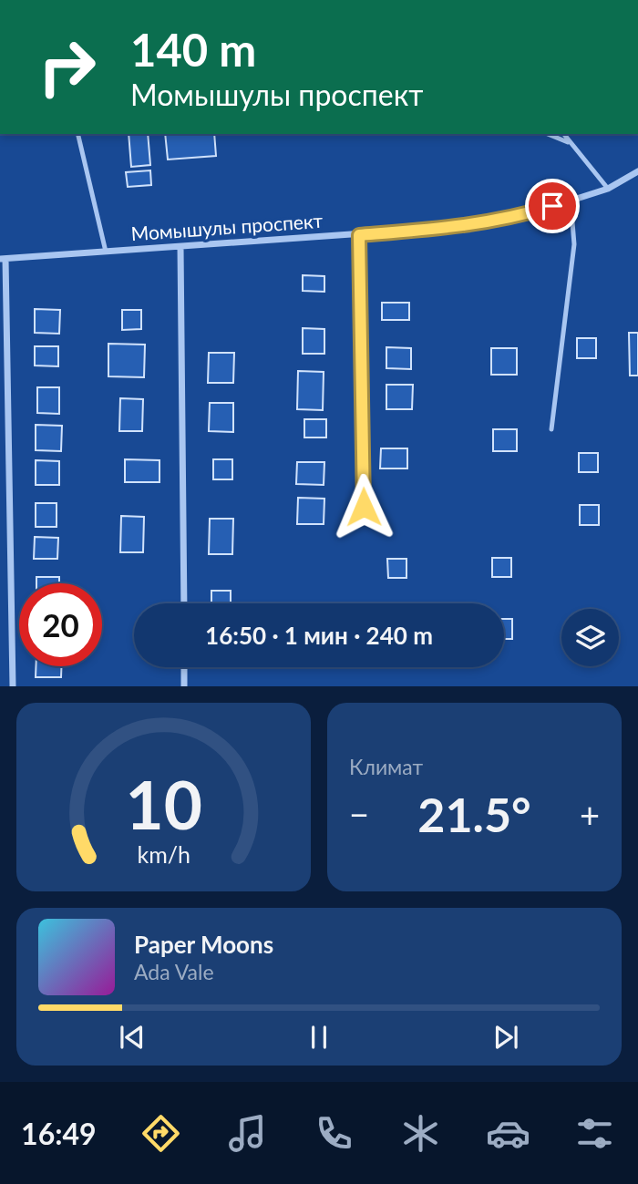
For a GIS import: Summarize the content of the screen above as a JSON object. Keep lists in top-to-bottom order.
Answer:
{
  "streets": {
    "street": ["Момышулы проспект"]
  },
  "page": {
    "turn": ["140 m", "Момышулы проспект"],
    "limit": "20",
    "trip": "16:50 · 1 мин · 240 m",
    "tile": "Климат",
    "heat": ["−", "21.5°", "+"],
    "song": ["Paper Moons", "Ada Vale"],
    "tabs": "16:49",
    "gauge": ["10", "km/h"]
  }
}
